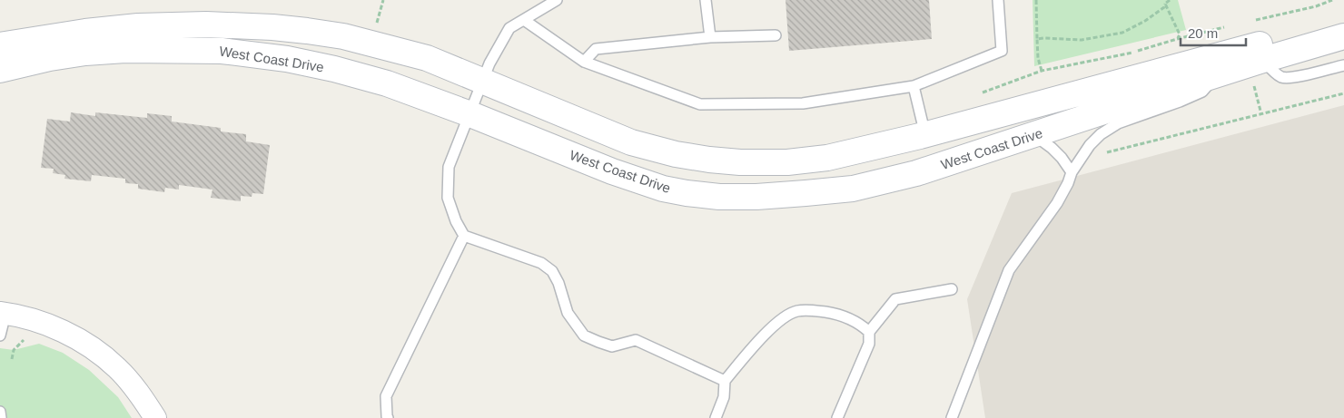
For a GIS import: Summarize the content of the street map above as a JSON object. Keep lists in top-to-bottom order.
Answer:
{
  "streets": {
    "main road": ["West Coast Drive"]
  },
  "scale_bar": "20 m"
}
